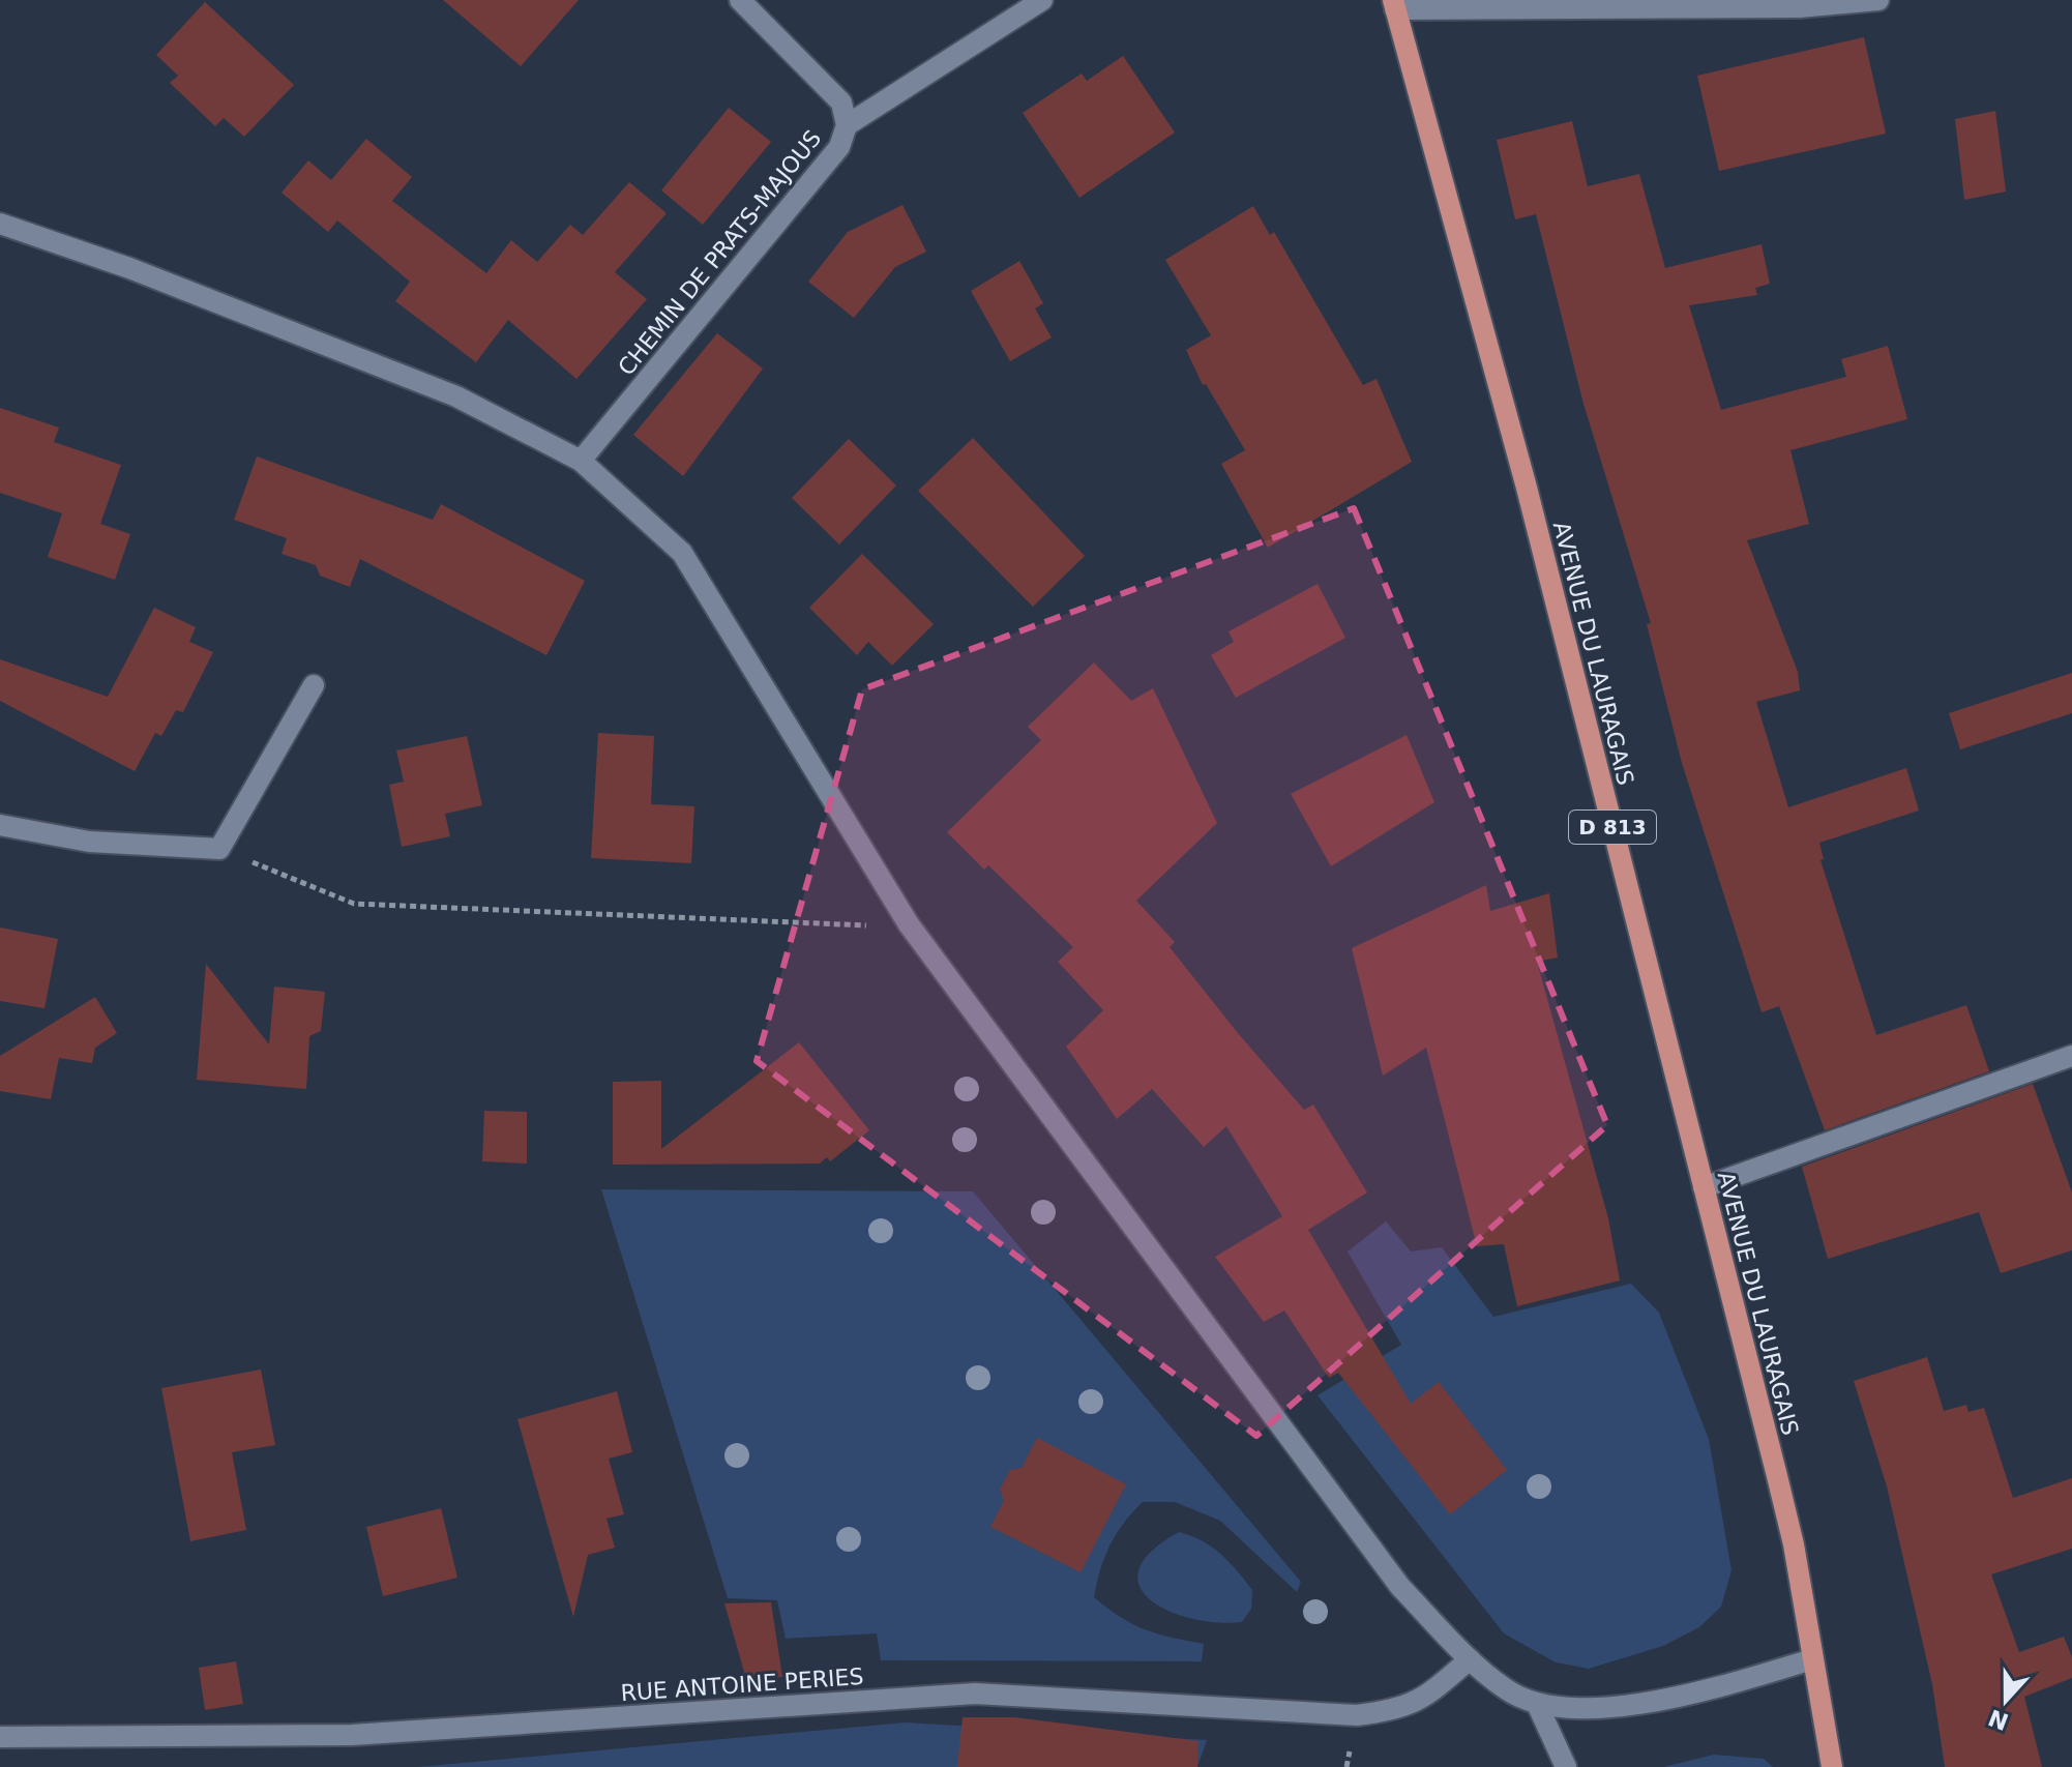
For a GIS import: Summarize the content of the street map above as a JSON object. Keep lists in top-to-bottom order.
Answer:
{
  "streets": {
    "main road": ["AVENUE DU LAURAGAIS", "D 813"],
    "street": ["CHEMIN DE PRATS-MAJOUS", "RUE ANTOINE PERIES"]
  },
  "north": "bottom"
}
